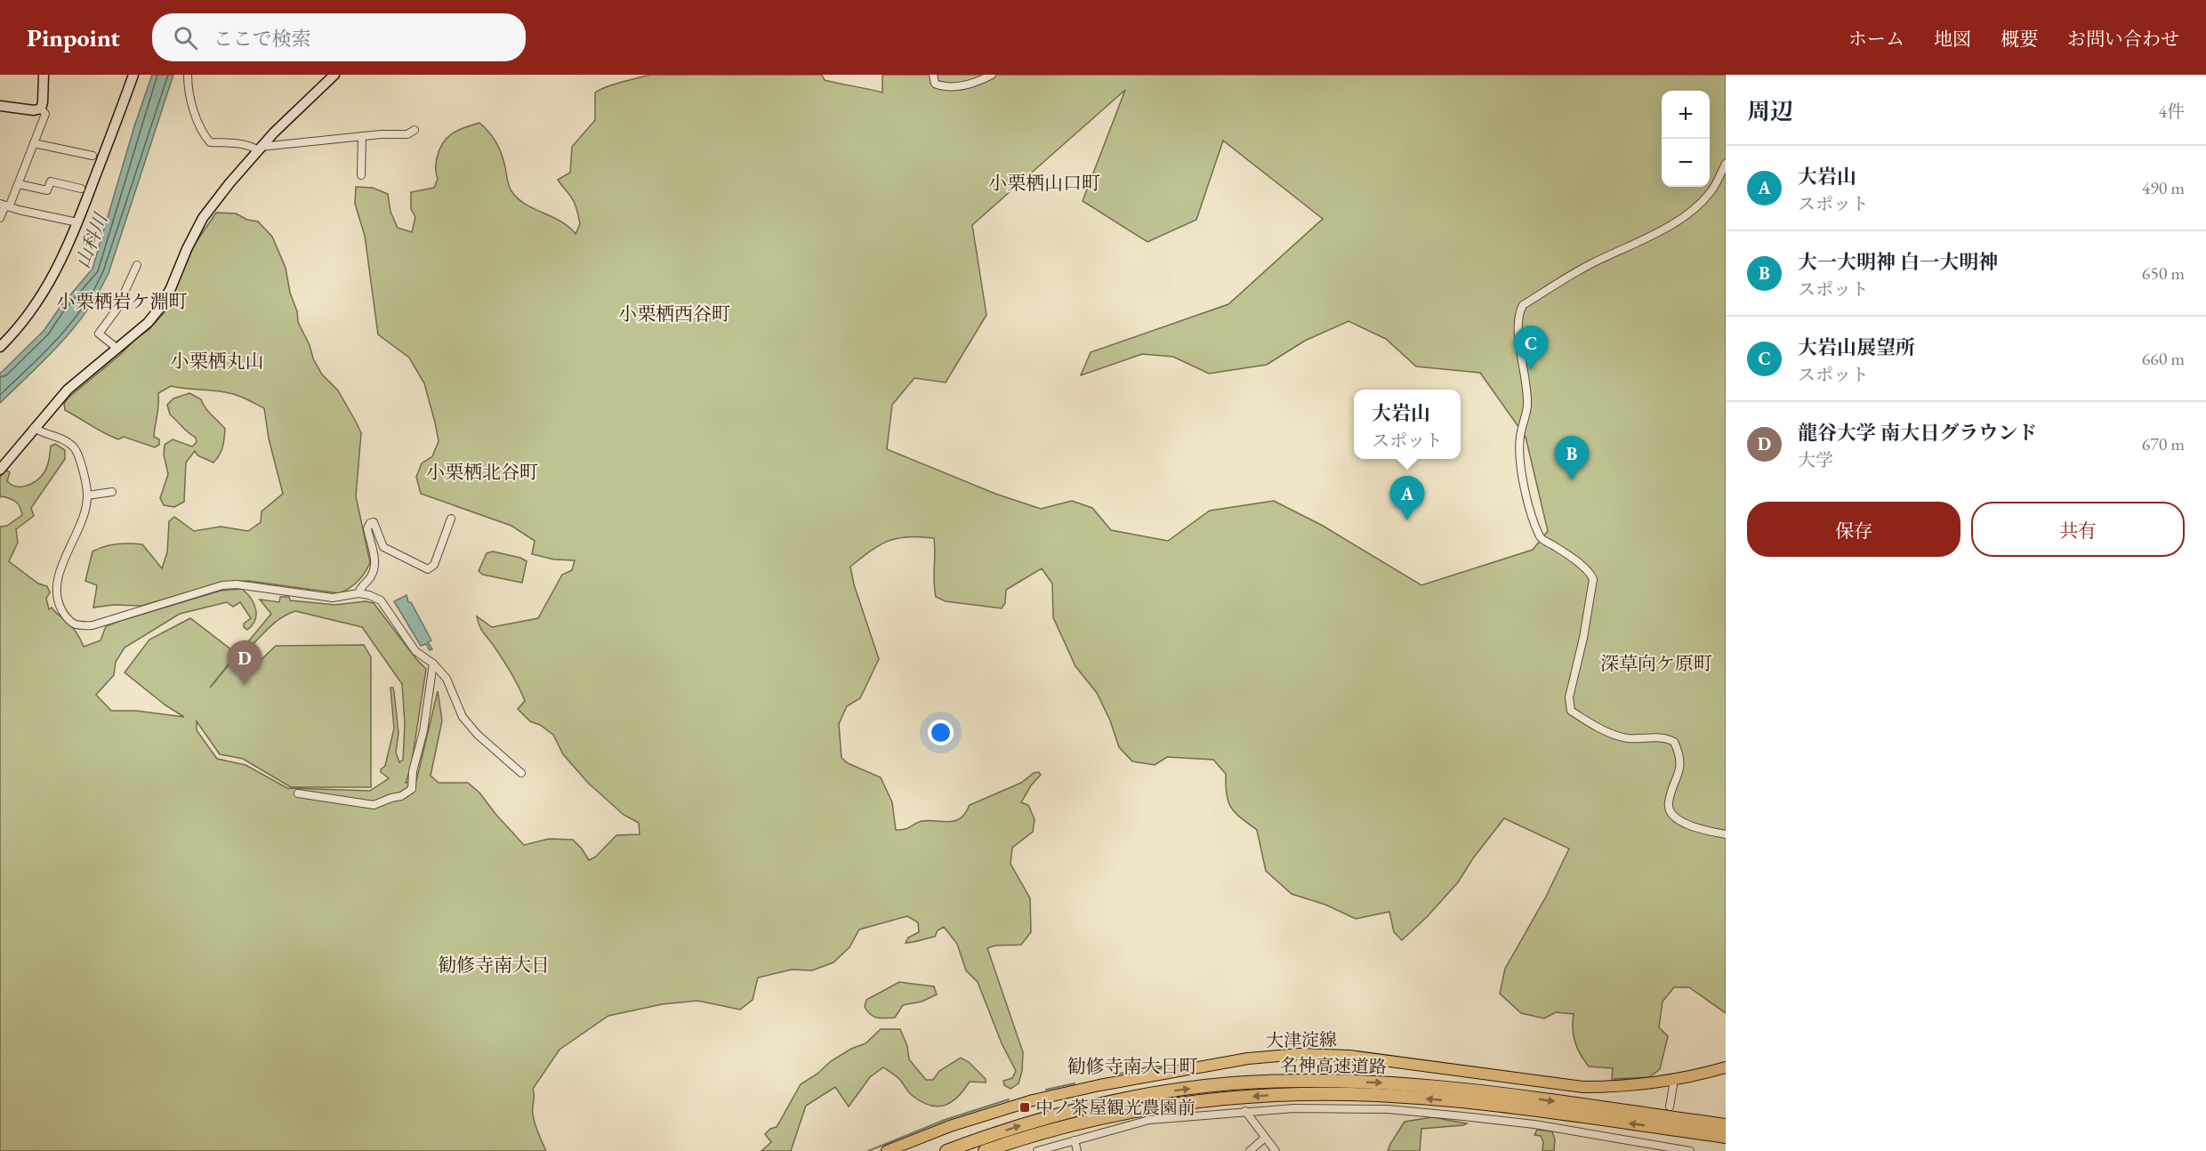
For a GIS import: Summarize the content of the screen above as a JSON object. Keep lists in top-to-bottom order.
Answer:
{
  "streets": {
    "highway": ["名神高速道路"],
    "main road": ["大津淀線"]
  },
  "districts": [
    "小栗栖山口町",
    "小栗栖岩ケ淵町",
    "小栗栖西谷町",
    "小栗栖丸山",
    "小栗栖北谷町",
    "深草向ケ原町",
    "勧修寺南大日",
    "勧修寺南大日町"
  ],
  "water": ["山科川"],
  "places": {
    "transit": ["中ノ茶屋観光農園前"]
  },
  "page": {
    "header": "Pinpoint",
    "search": "ここで検索",
    "nav": [
      "ホーム",
      "地図",
      "概要",
      "お問い合わせ"
    ],
    "heading": ["周辺", "4件"],
    "map_buttons": ["+", "−"],
    "list": [
      {
        "mark": "A",
        "name": "大岩山",
        "note": "スポット",
        "value": "490 m"
      },
      {
        "mark": "B",
        "name": "大一大明神 白一大明神",
        "note": "スポット",
        "value": "650 m"
      },
      {
        "mark": "C",
        "name": "大岩山展望所",
        "note": "スポット",
        "value": "660 m"
      },
      {
        "mark": "D",
        "name": "龍谷大学 南大日グラウンド",
        "note": "大学",
        "value": "670 m"
      }
    ],
    "pins": [
      "C",
      "B",
      "A",
      "D"
    ],
    "popup": ["大岩山", "スポット"],
    "buttons": ["保存", "共有"]
  }
}
